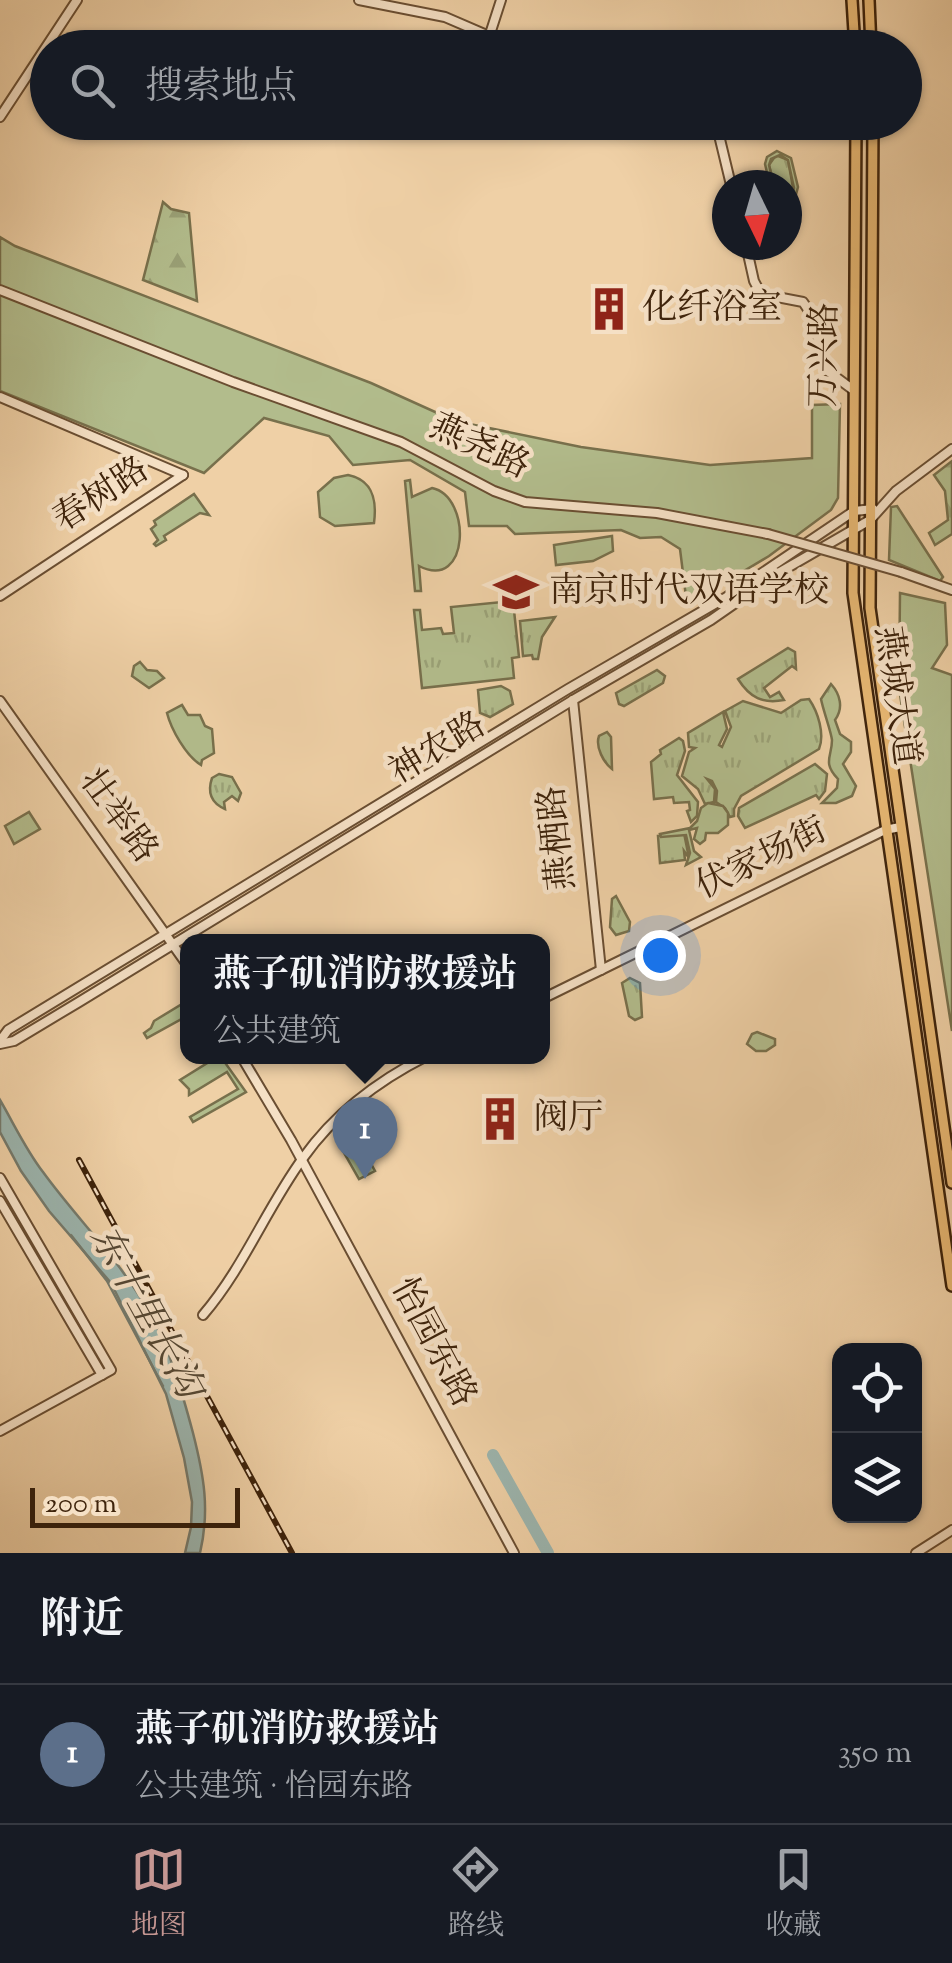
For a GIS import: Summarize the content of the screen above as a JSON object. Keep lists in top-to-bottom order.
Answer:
{
  "streets": {
    "main road": ["万兴路", "燕城大道"],
    "street": [
      "燕尧路",
      "春树路",
      "神农路",
      "壮举路",
      "燕栖路",
      "伏家场街",
      "怡园东路"
    ]
  },
  "crossings": [
    ["万兴路", "燕城大道"],
    ["万兴路", "神农路"],
    ["燕城大道", "神农路"],
    ["燕城大道", "伏家场街"],
    ["神农路", "壮举路"],
    ["神农路", "燕栖路"],
    ["燕栖路", "伏家场街"]
  ],
  "water": ["东十里长沟"],
  "places": {
    "building": ["化纤浴室", "阀厅"],
    "school or university": ["南京时代双语学校"]
  },
  "scale_bar": "200 m",
  "north": "bottom",
  "page": {
    "search": "搜索地点",
    "popup": ["燕子矶消防救援站", "公共建筑"],
    "pins": "1",
    "scale": "200 m",
    "heading": "附近",
    "list": [
      {
        "mark": "1",
        "name": "燕子矶消防救援站",
        "note": "公共建筑 · 怡园东路",
        "value": "350 m"
      }
    ],
    "nav": ["地图", "路线", "收藏"]
  }
}
